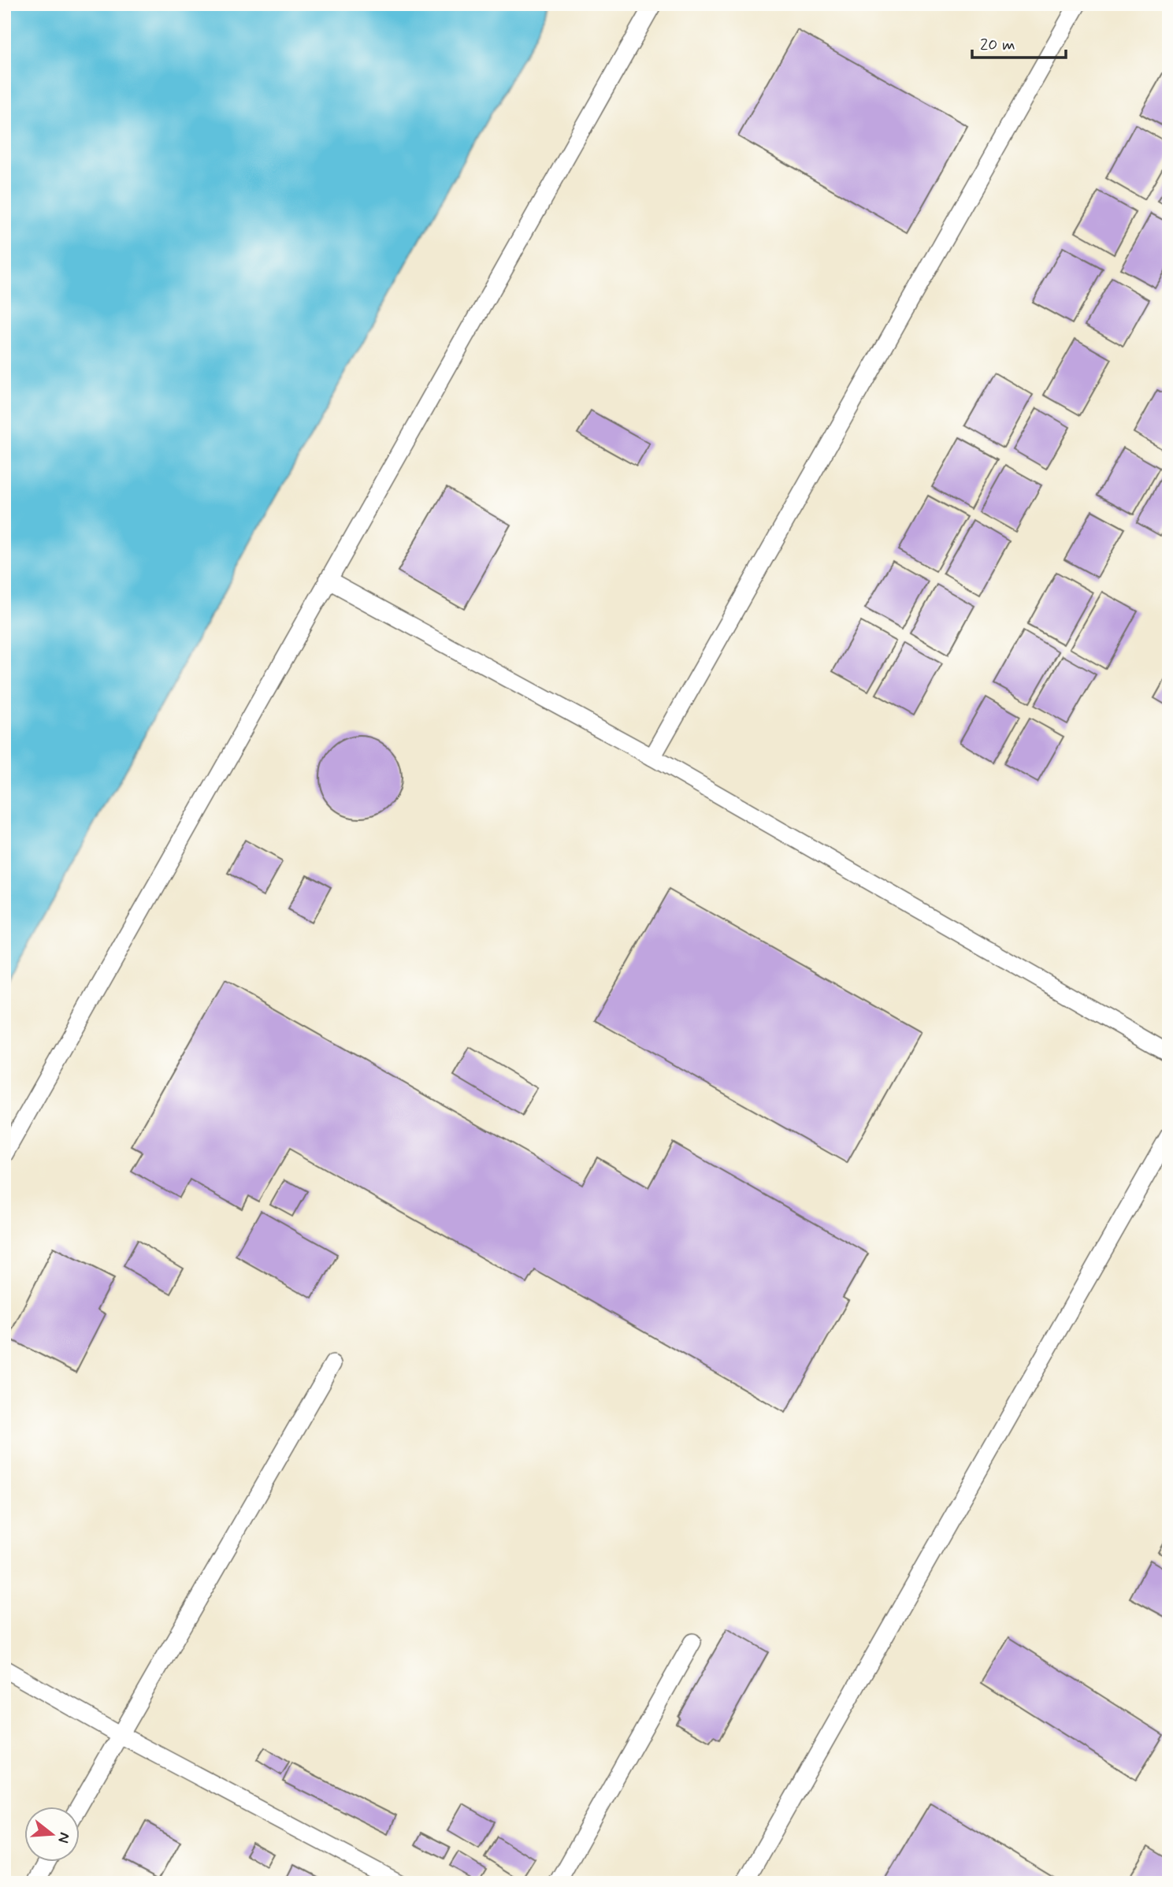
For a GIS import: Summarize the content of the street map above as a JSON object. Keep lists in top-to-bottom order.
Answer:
{
  "scale_bar": "20 m",
  "north": "right"
}
